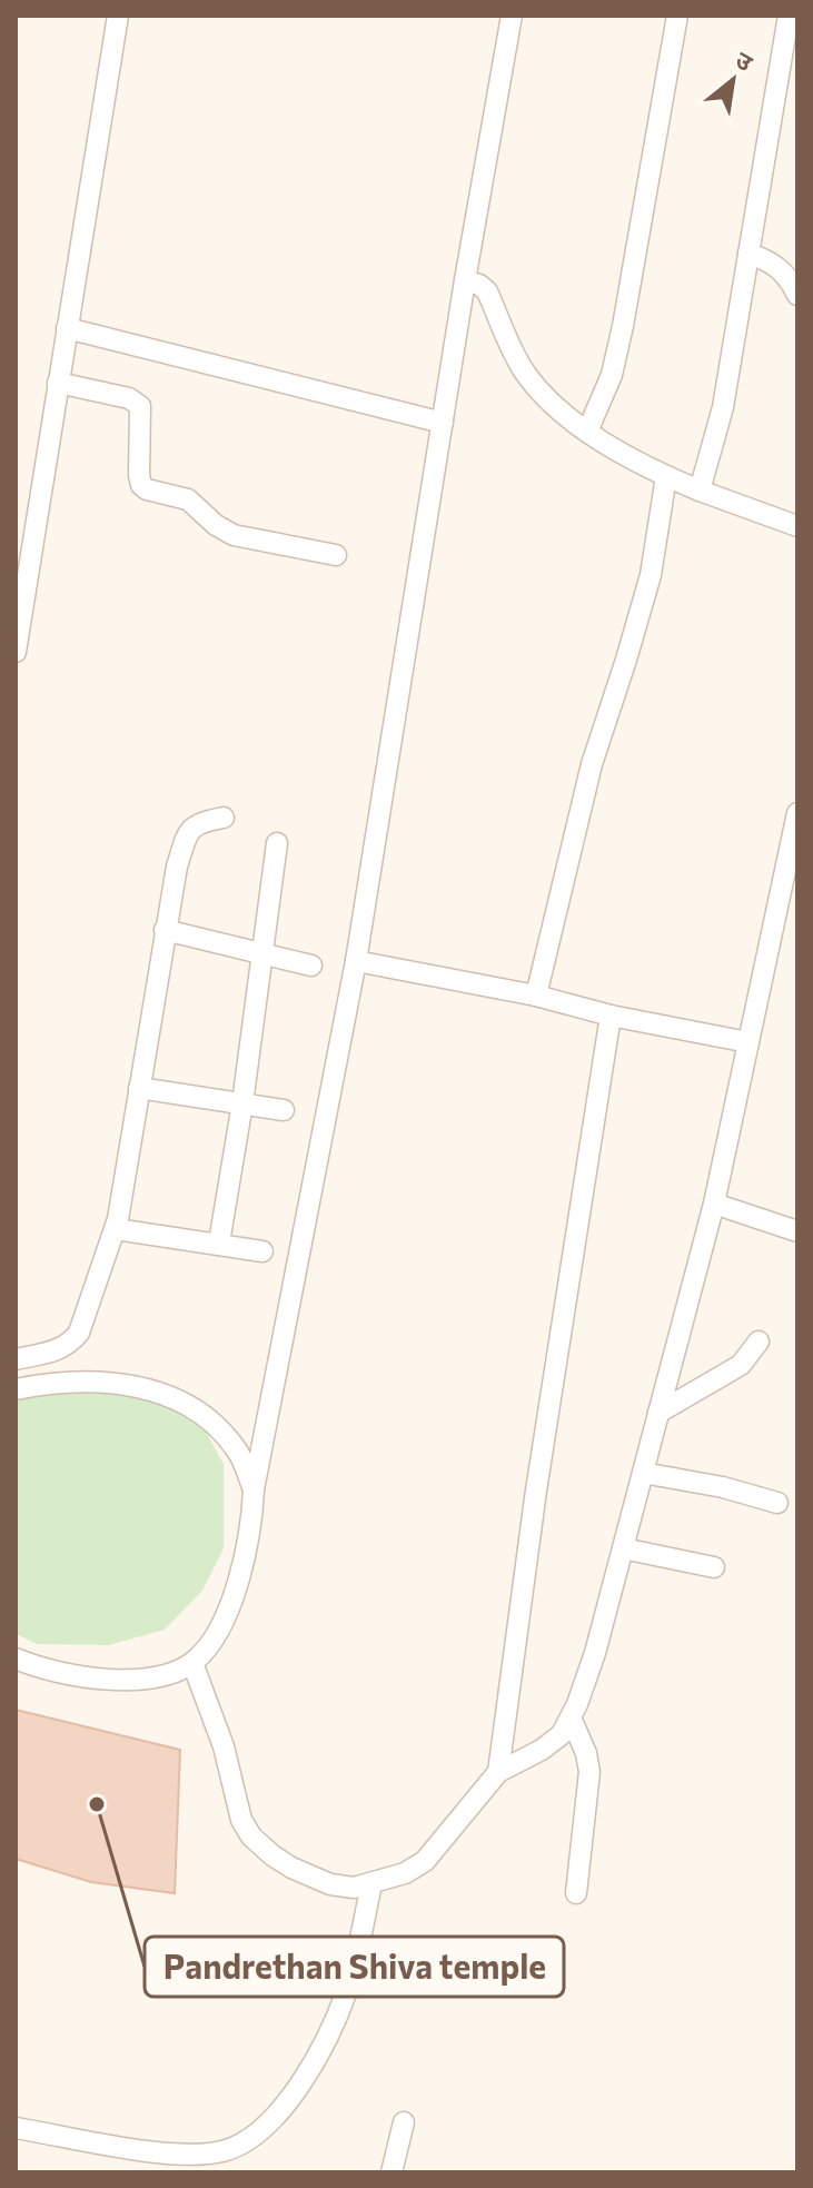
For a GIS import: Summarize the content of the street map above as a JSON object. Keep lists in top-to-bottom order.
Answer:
{
  "places": ["Pandrethan Shiva temple"],
  "north": "top right"
}
